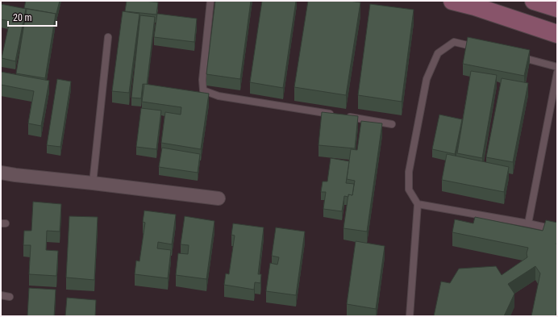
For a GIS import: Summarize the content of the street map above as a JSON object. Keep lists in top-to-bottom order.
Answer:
{
  "scale_bar": "20 m"
}
